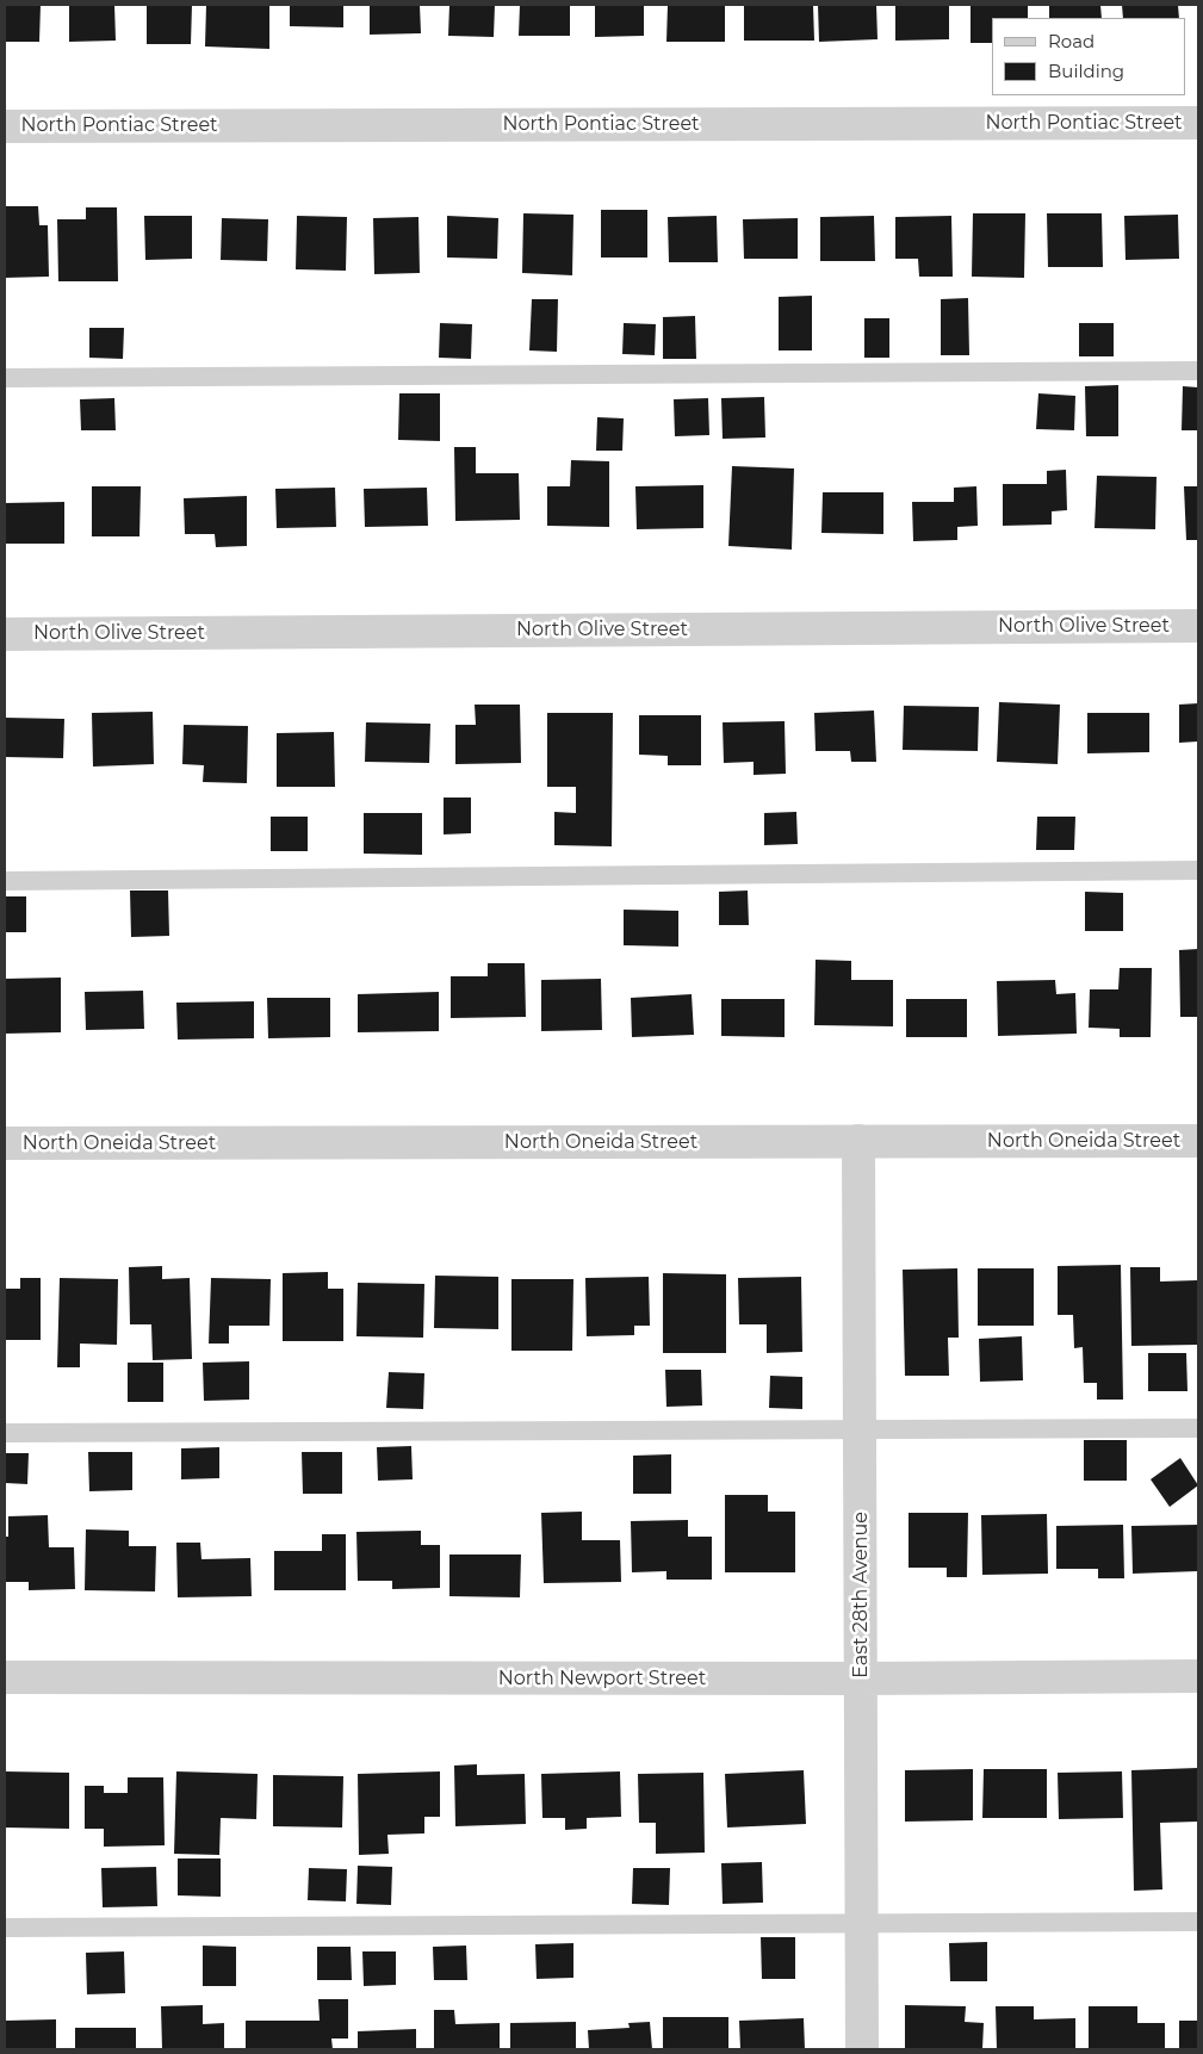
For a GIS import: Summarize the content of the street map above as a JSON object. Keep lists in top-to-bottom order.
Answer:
{
  "streets": {
    "street": [
      "North Pontiac Street",
      "North Olive Street",
      "North Oneida Street",
      "East 28th Avenue",
      "North Newport Street"
    ]
  },
  "crossings": [
    ["North Oneida Street", "East 28th Avenue"],
    ["East 28th Avenue", "North Newport Street"]
  ],
  "legend": ["Road", "Building"]
}
